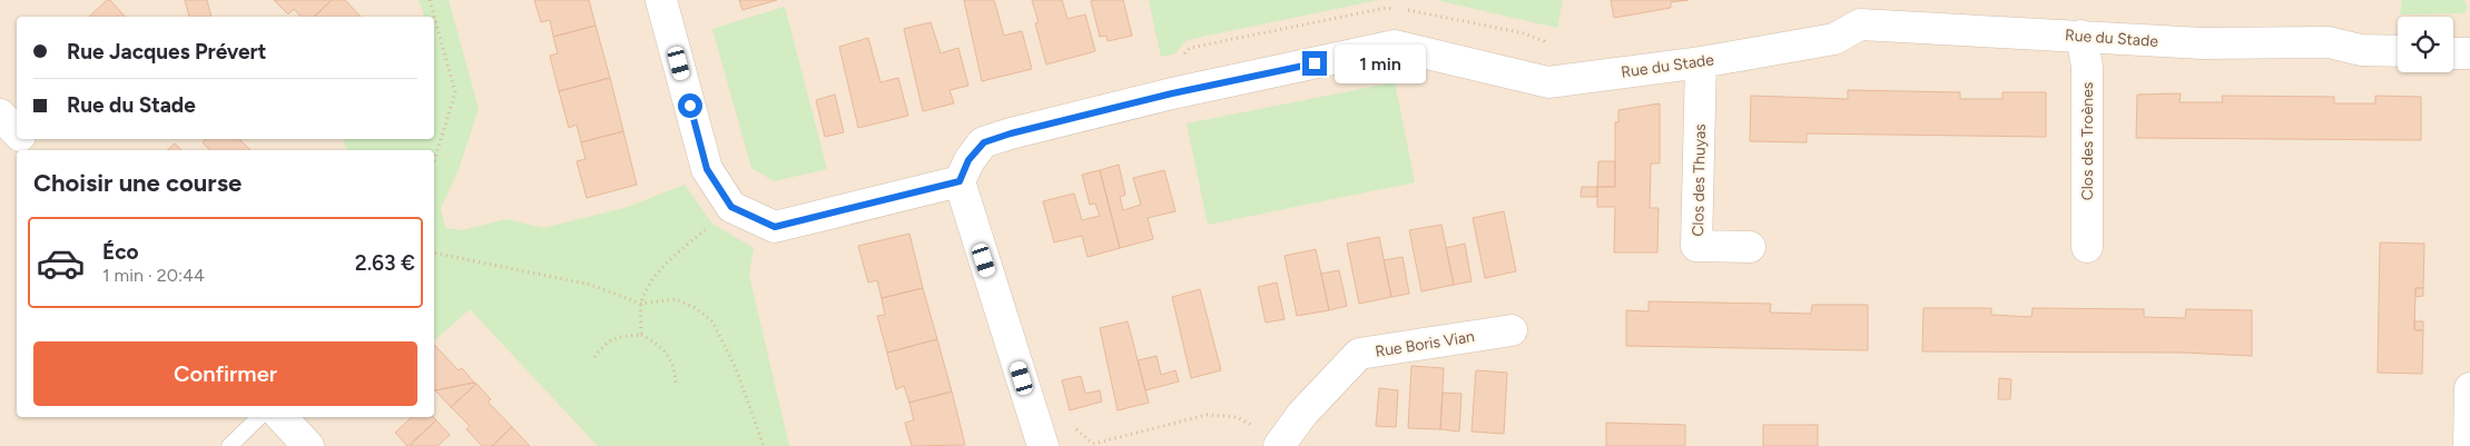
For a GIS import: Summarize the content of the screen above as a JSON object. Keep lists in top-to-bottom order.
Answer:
{
  "streets": {
    "street": [
      "Rue du Stade",
      "Clos des Troènes",
      "Clos des Thuyas",
      "Rue Boris Vian"
    ]
  },
  "crossings": [
    ["Rue du Stade", "Clos des Troènes"],
    ["Rue du Stade", "Clos des Thuyas"]
  ],
  "page": {
    "banner": ["Rue Jacques Prévert", "Rue du Stade"],
    "bubble": "1 min",
    "heading": "Choisir une course",
    "list": [
      {
        "name": "Éco",
        "note": "1 min · 20:44",
        "value": "2.63 €"
      }
    ],
    "buttons": "Confirmer"
  }
}
